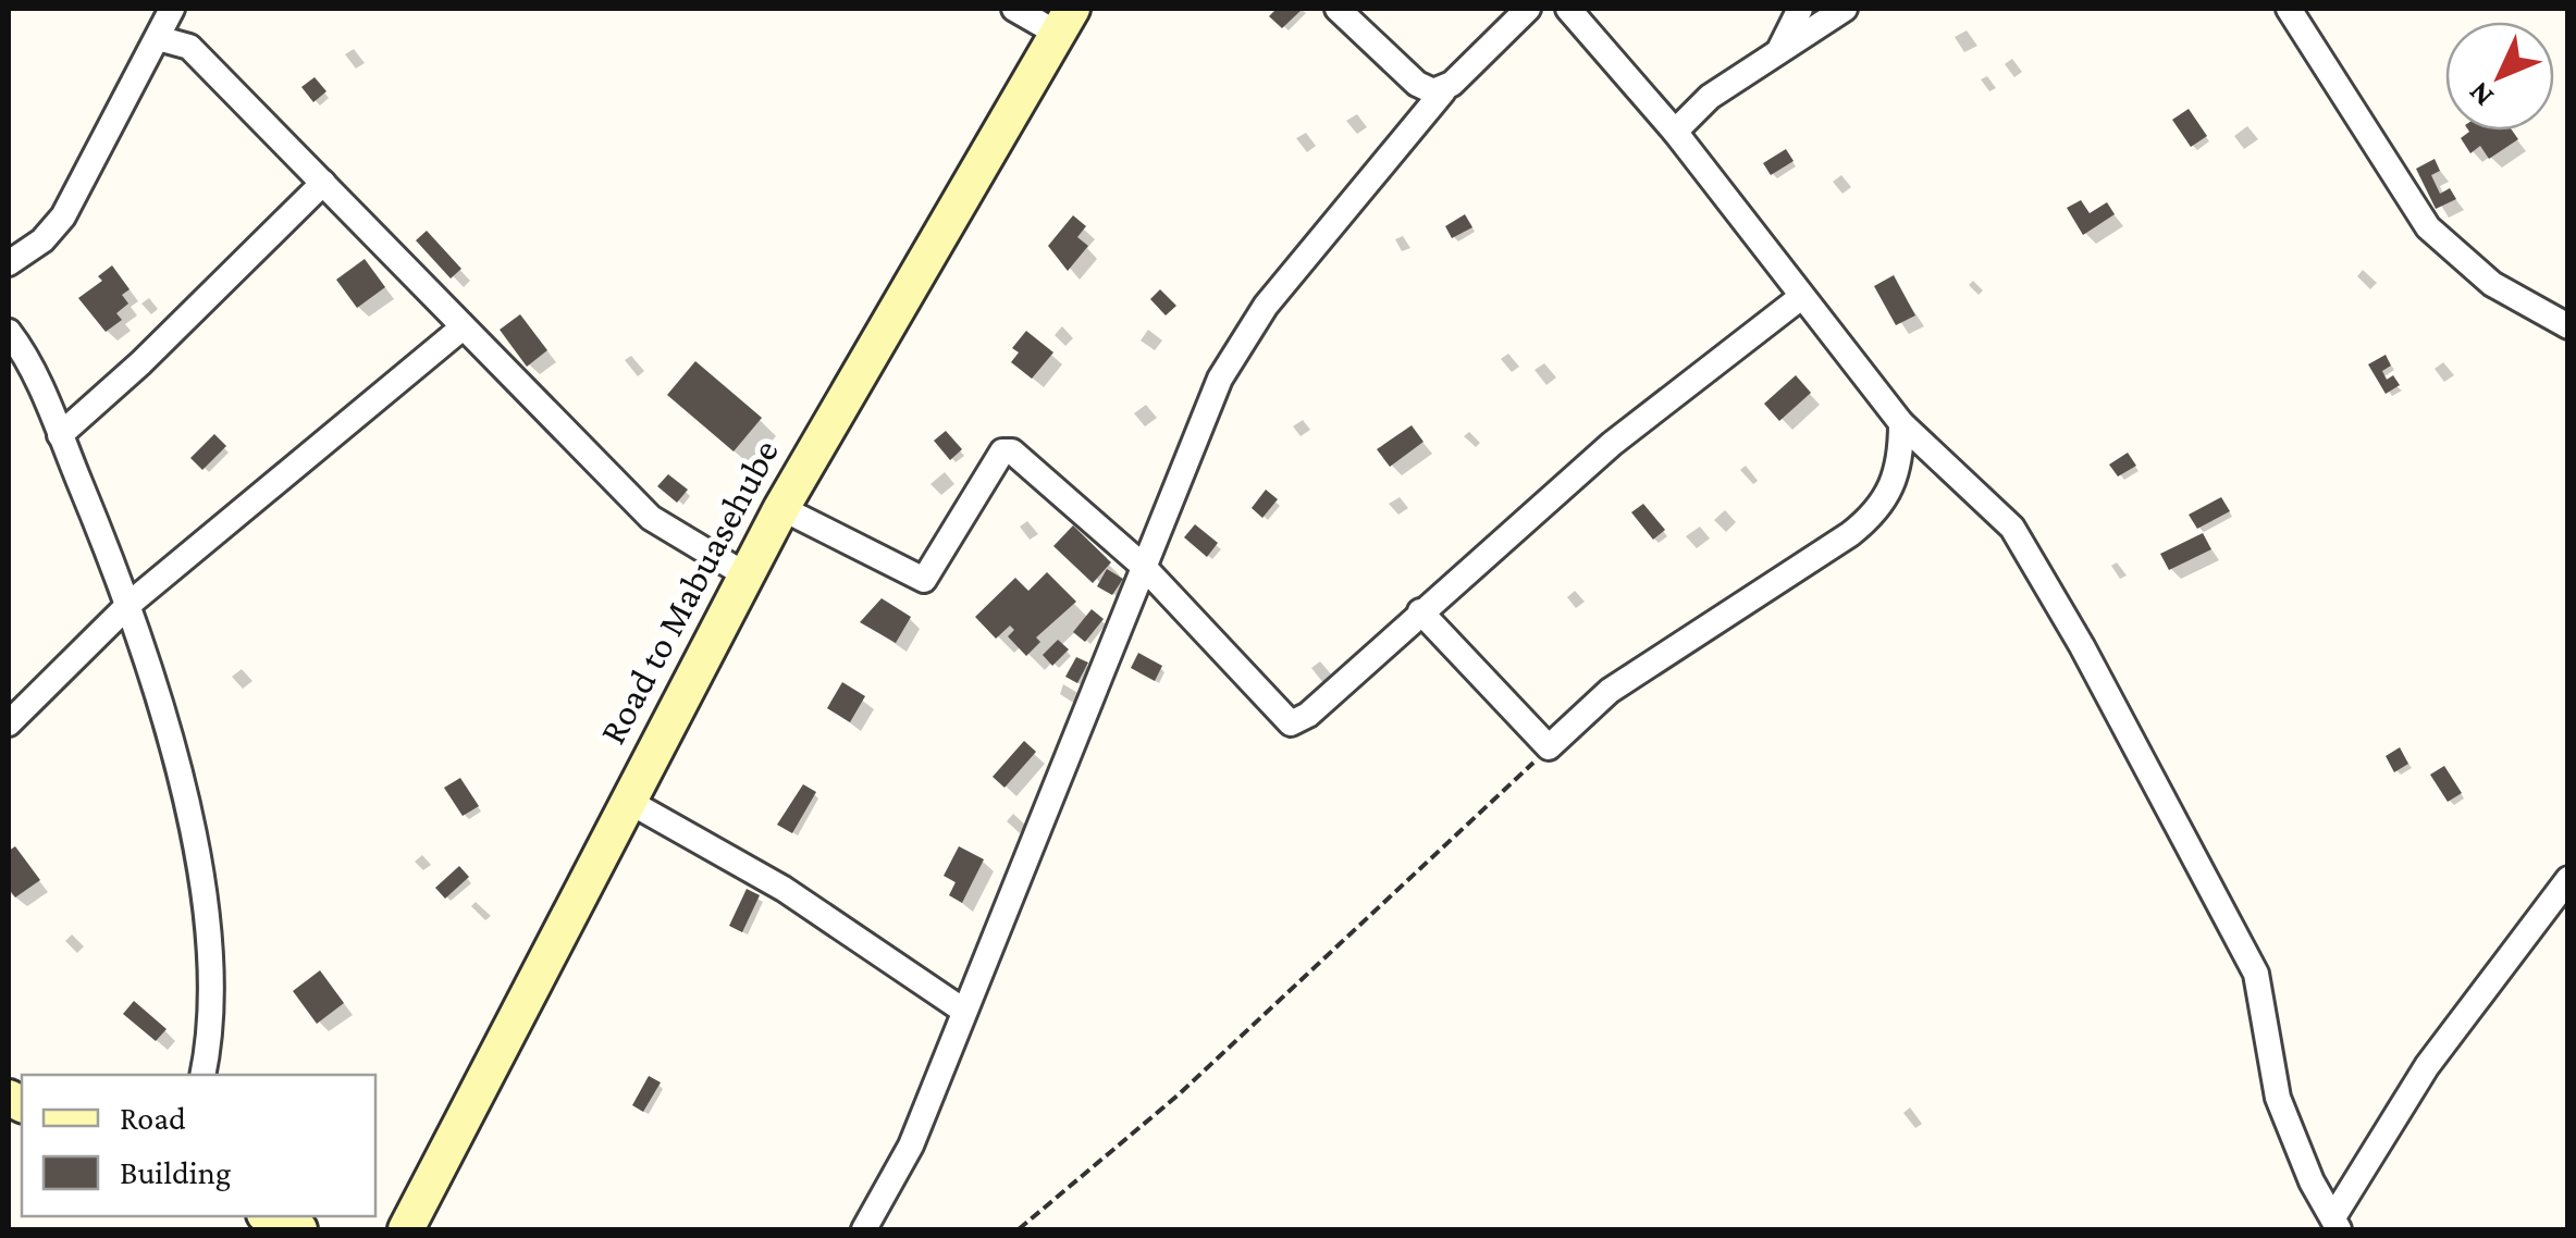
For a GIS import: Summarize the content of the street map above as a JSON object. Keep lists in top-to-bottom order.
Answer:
{
  "streets": {
    "main road": ["Road to Mabuasehube"]
  },
  "legend": ["Road", "Building"],
  "north": "bottom left"
}
